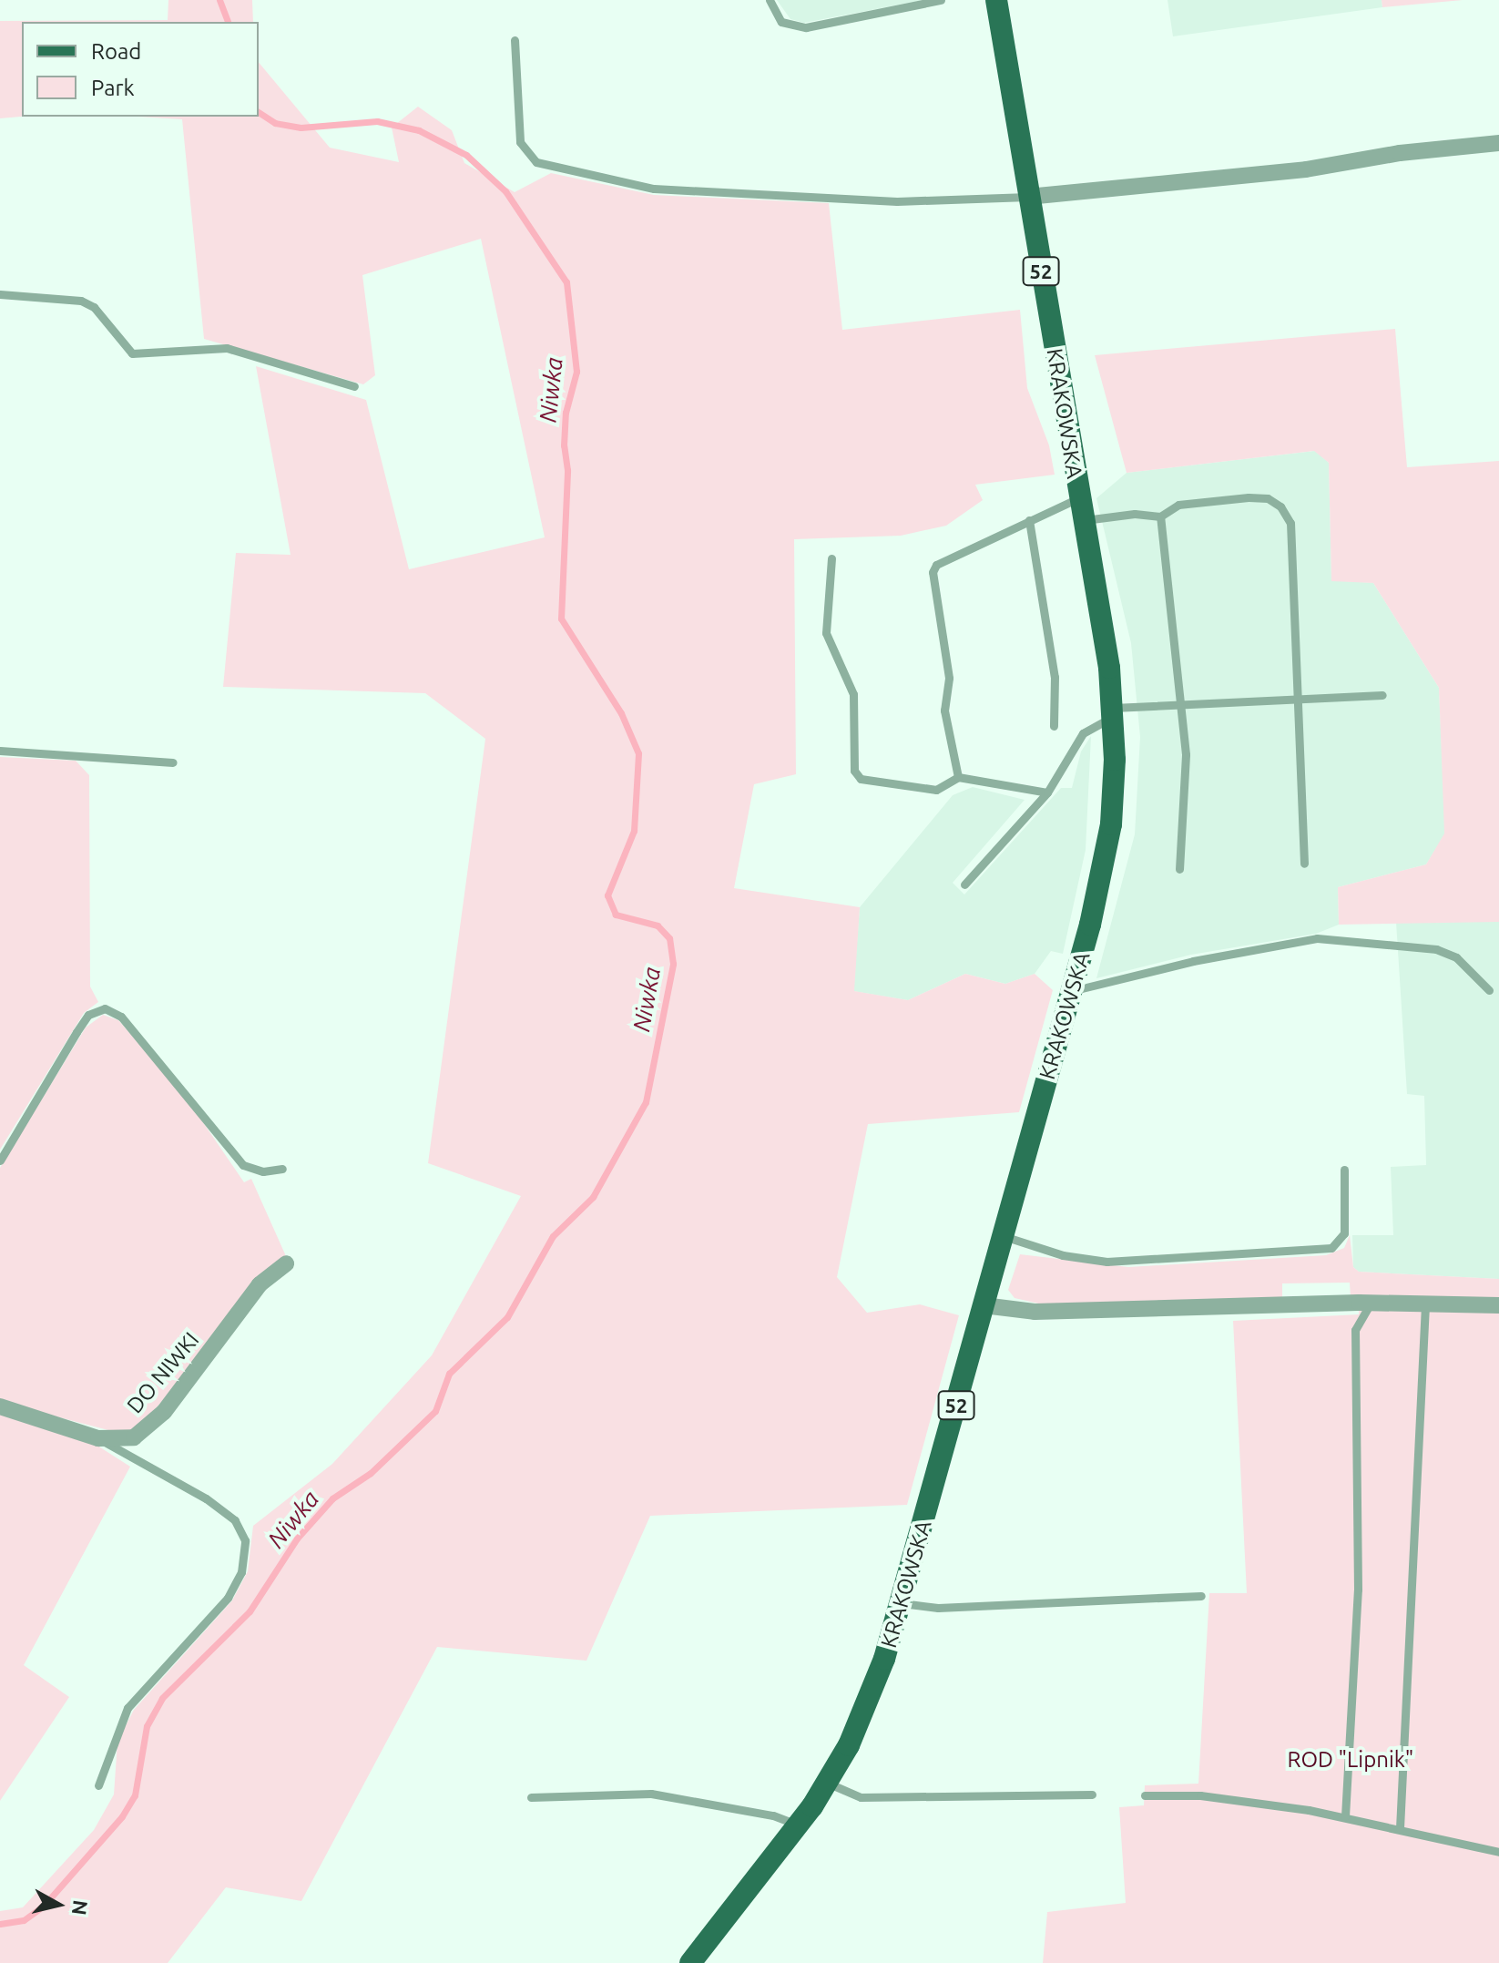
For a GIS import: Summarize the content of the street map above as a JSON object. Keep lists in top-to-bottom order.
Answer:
{
  "streets": {
    "main road": ["52", "KRAKOWSKA"],
    "street": ["DO NIWKI"]
  },
  "water": ["Niwka"],
  "parks": ["ROD \"Lipnik\""],
  "legend": ["Road", "Park"],
  "north": "right"
}
